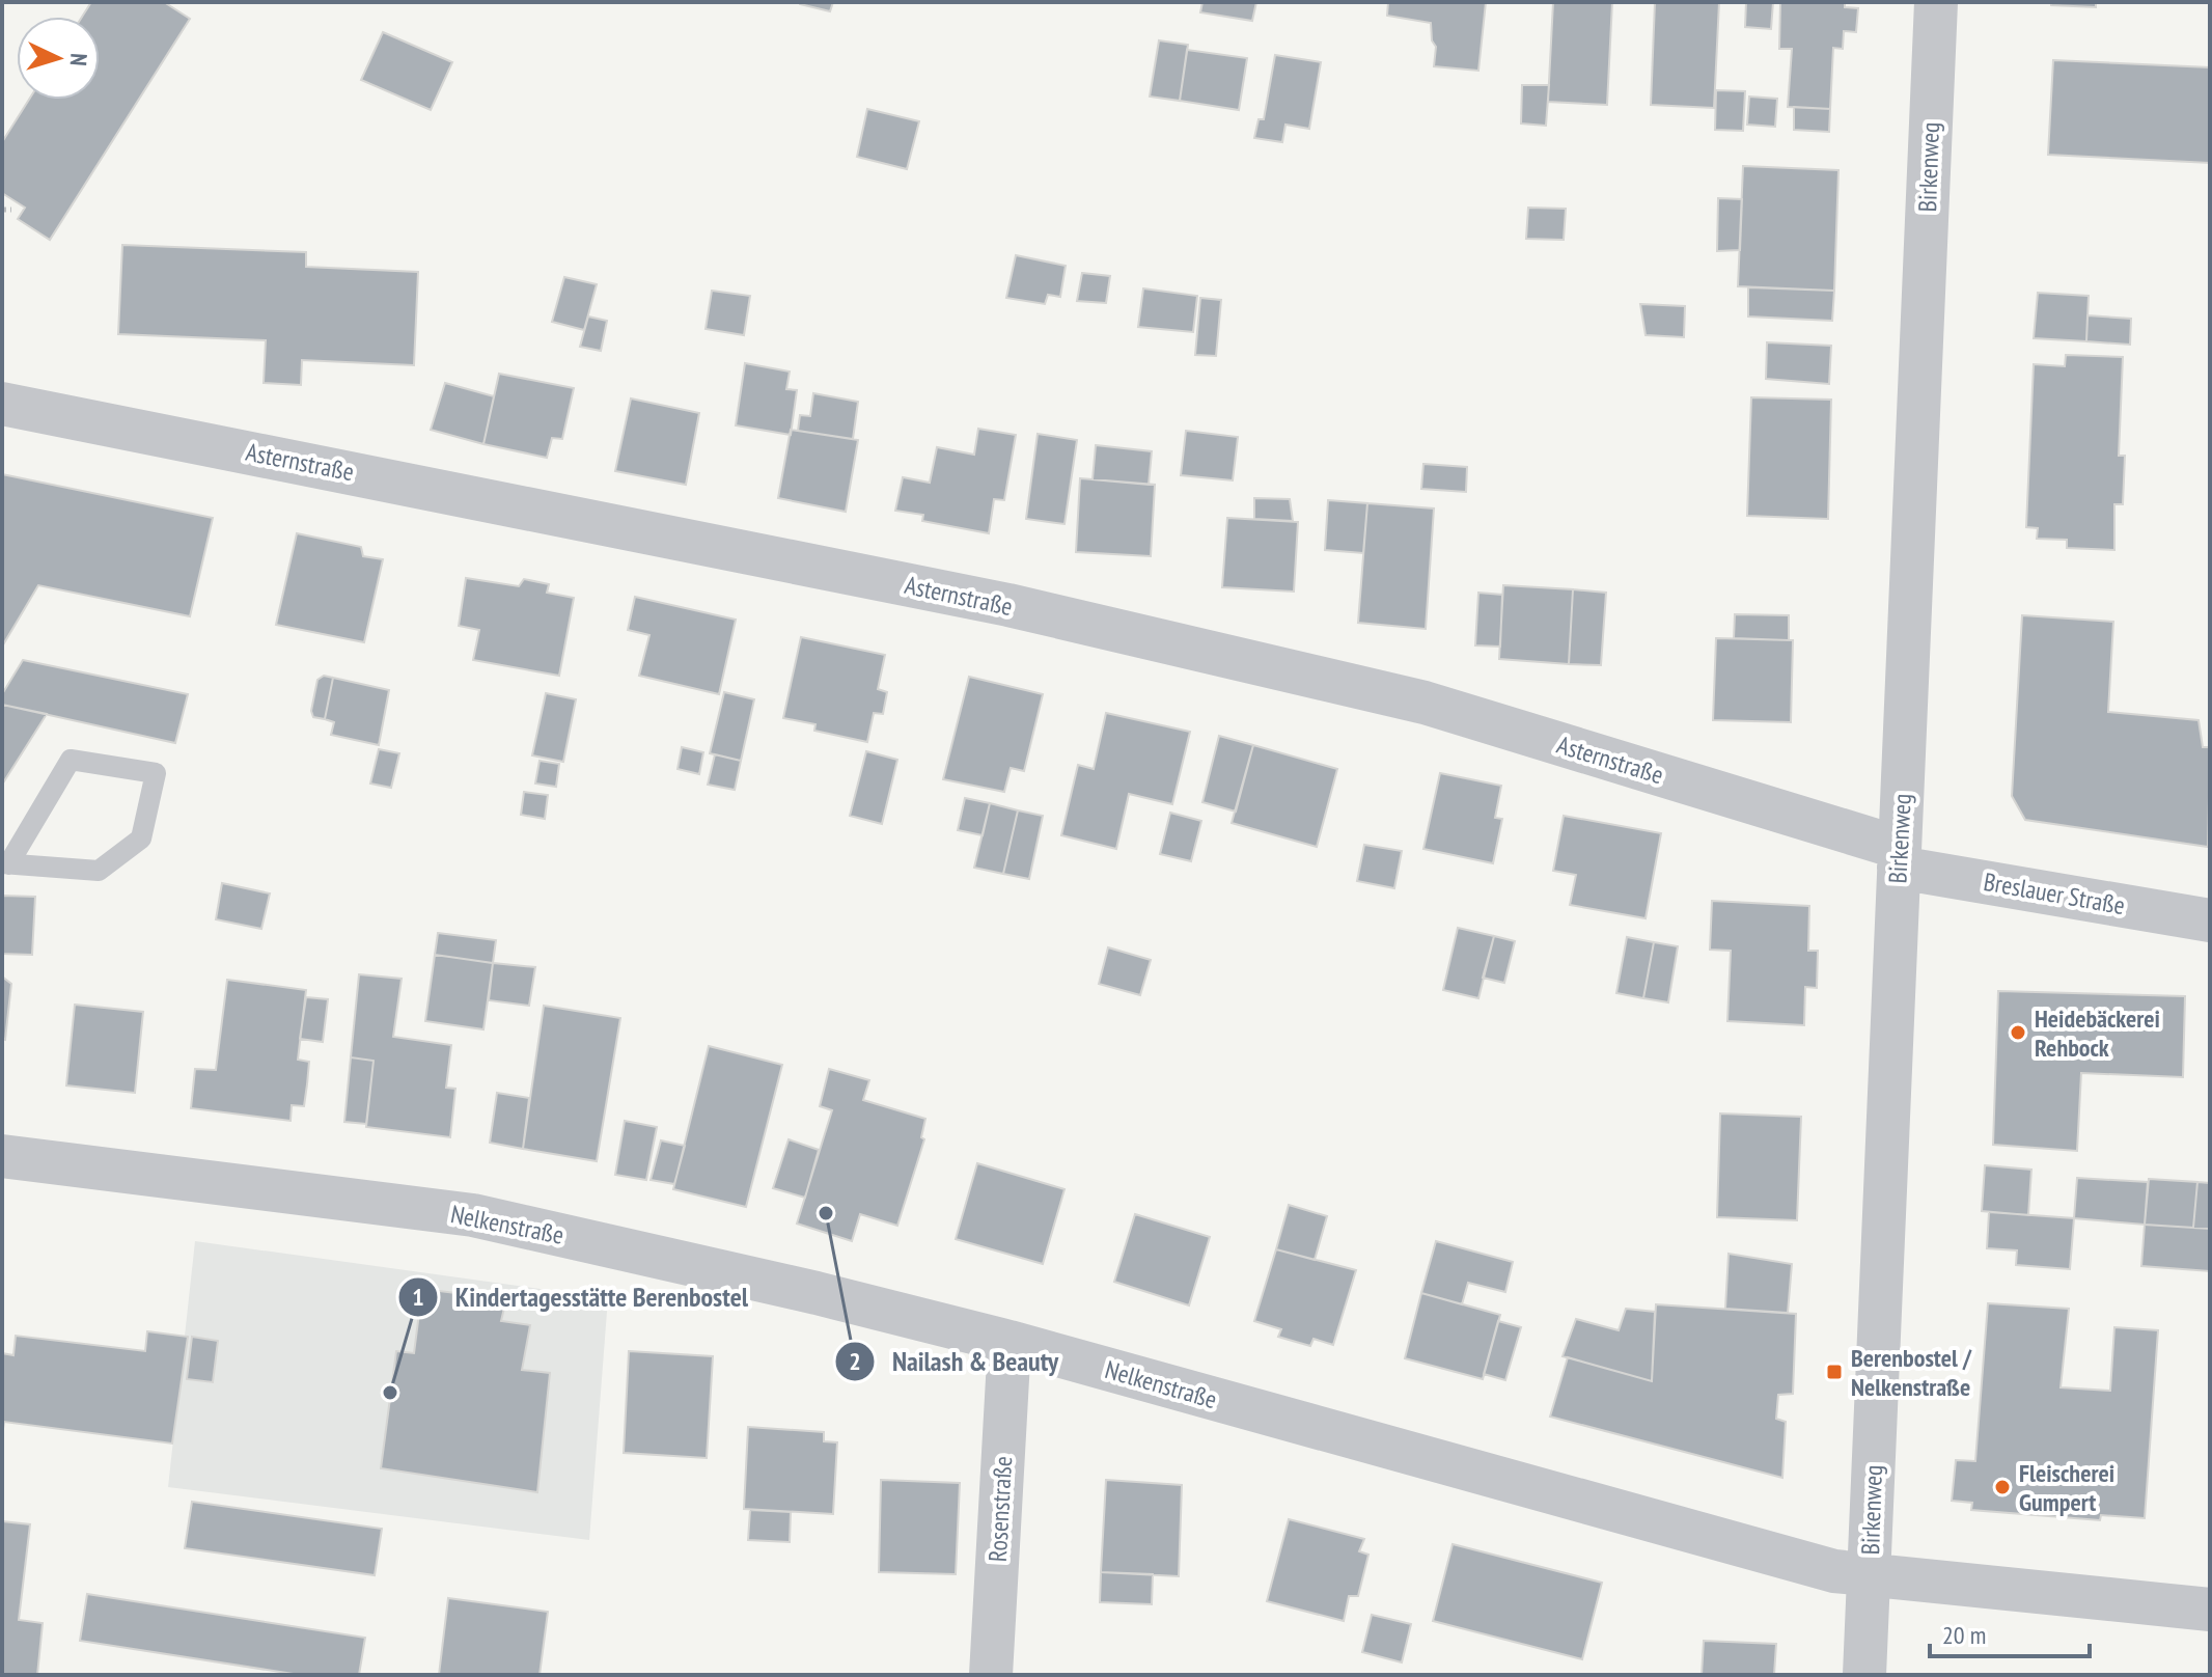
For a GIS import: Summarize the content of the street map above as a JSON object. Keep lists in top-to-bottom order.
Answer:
{
  "streets": {
    "street": [
      "Birkenweg",
      "Asternstraße",
      "Breslauer Straße",
      "Nelkenstraße",
      "Rosenstraße"
    ]
  },
  "crossings": [
    ["Birkenweg", "Asternstraße"],
    ["Birkenweg", "Breslauer Straße"],
    ["Birkenweg", "Nelkenstraße"],
    ["Asternstraße", "Breslauer Straße"],
    ["Nelkenstraße", "Rosenstraße"]
  ],
  "places": {
    "other": [
      "Heidebäckerei Rehbock",
      "Nailash & Beauty",
      "Kindertagesstätte Berenbostel",
      "Fleischerei Gumpert"
    ],
    "transit": ["Berenbostel / Nelkenstraße"]
  },
  "scale_bar": "20 m",
  "north": "right"
}
